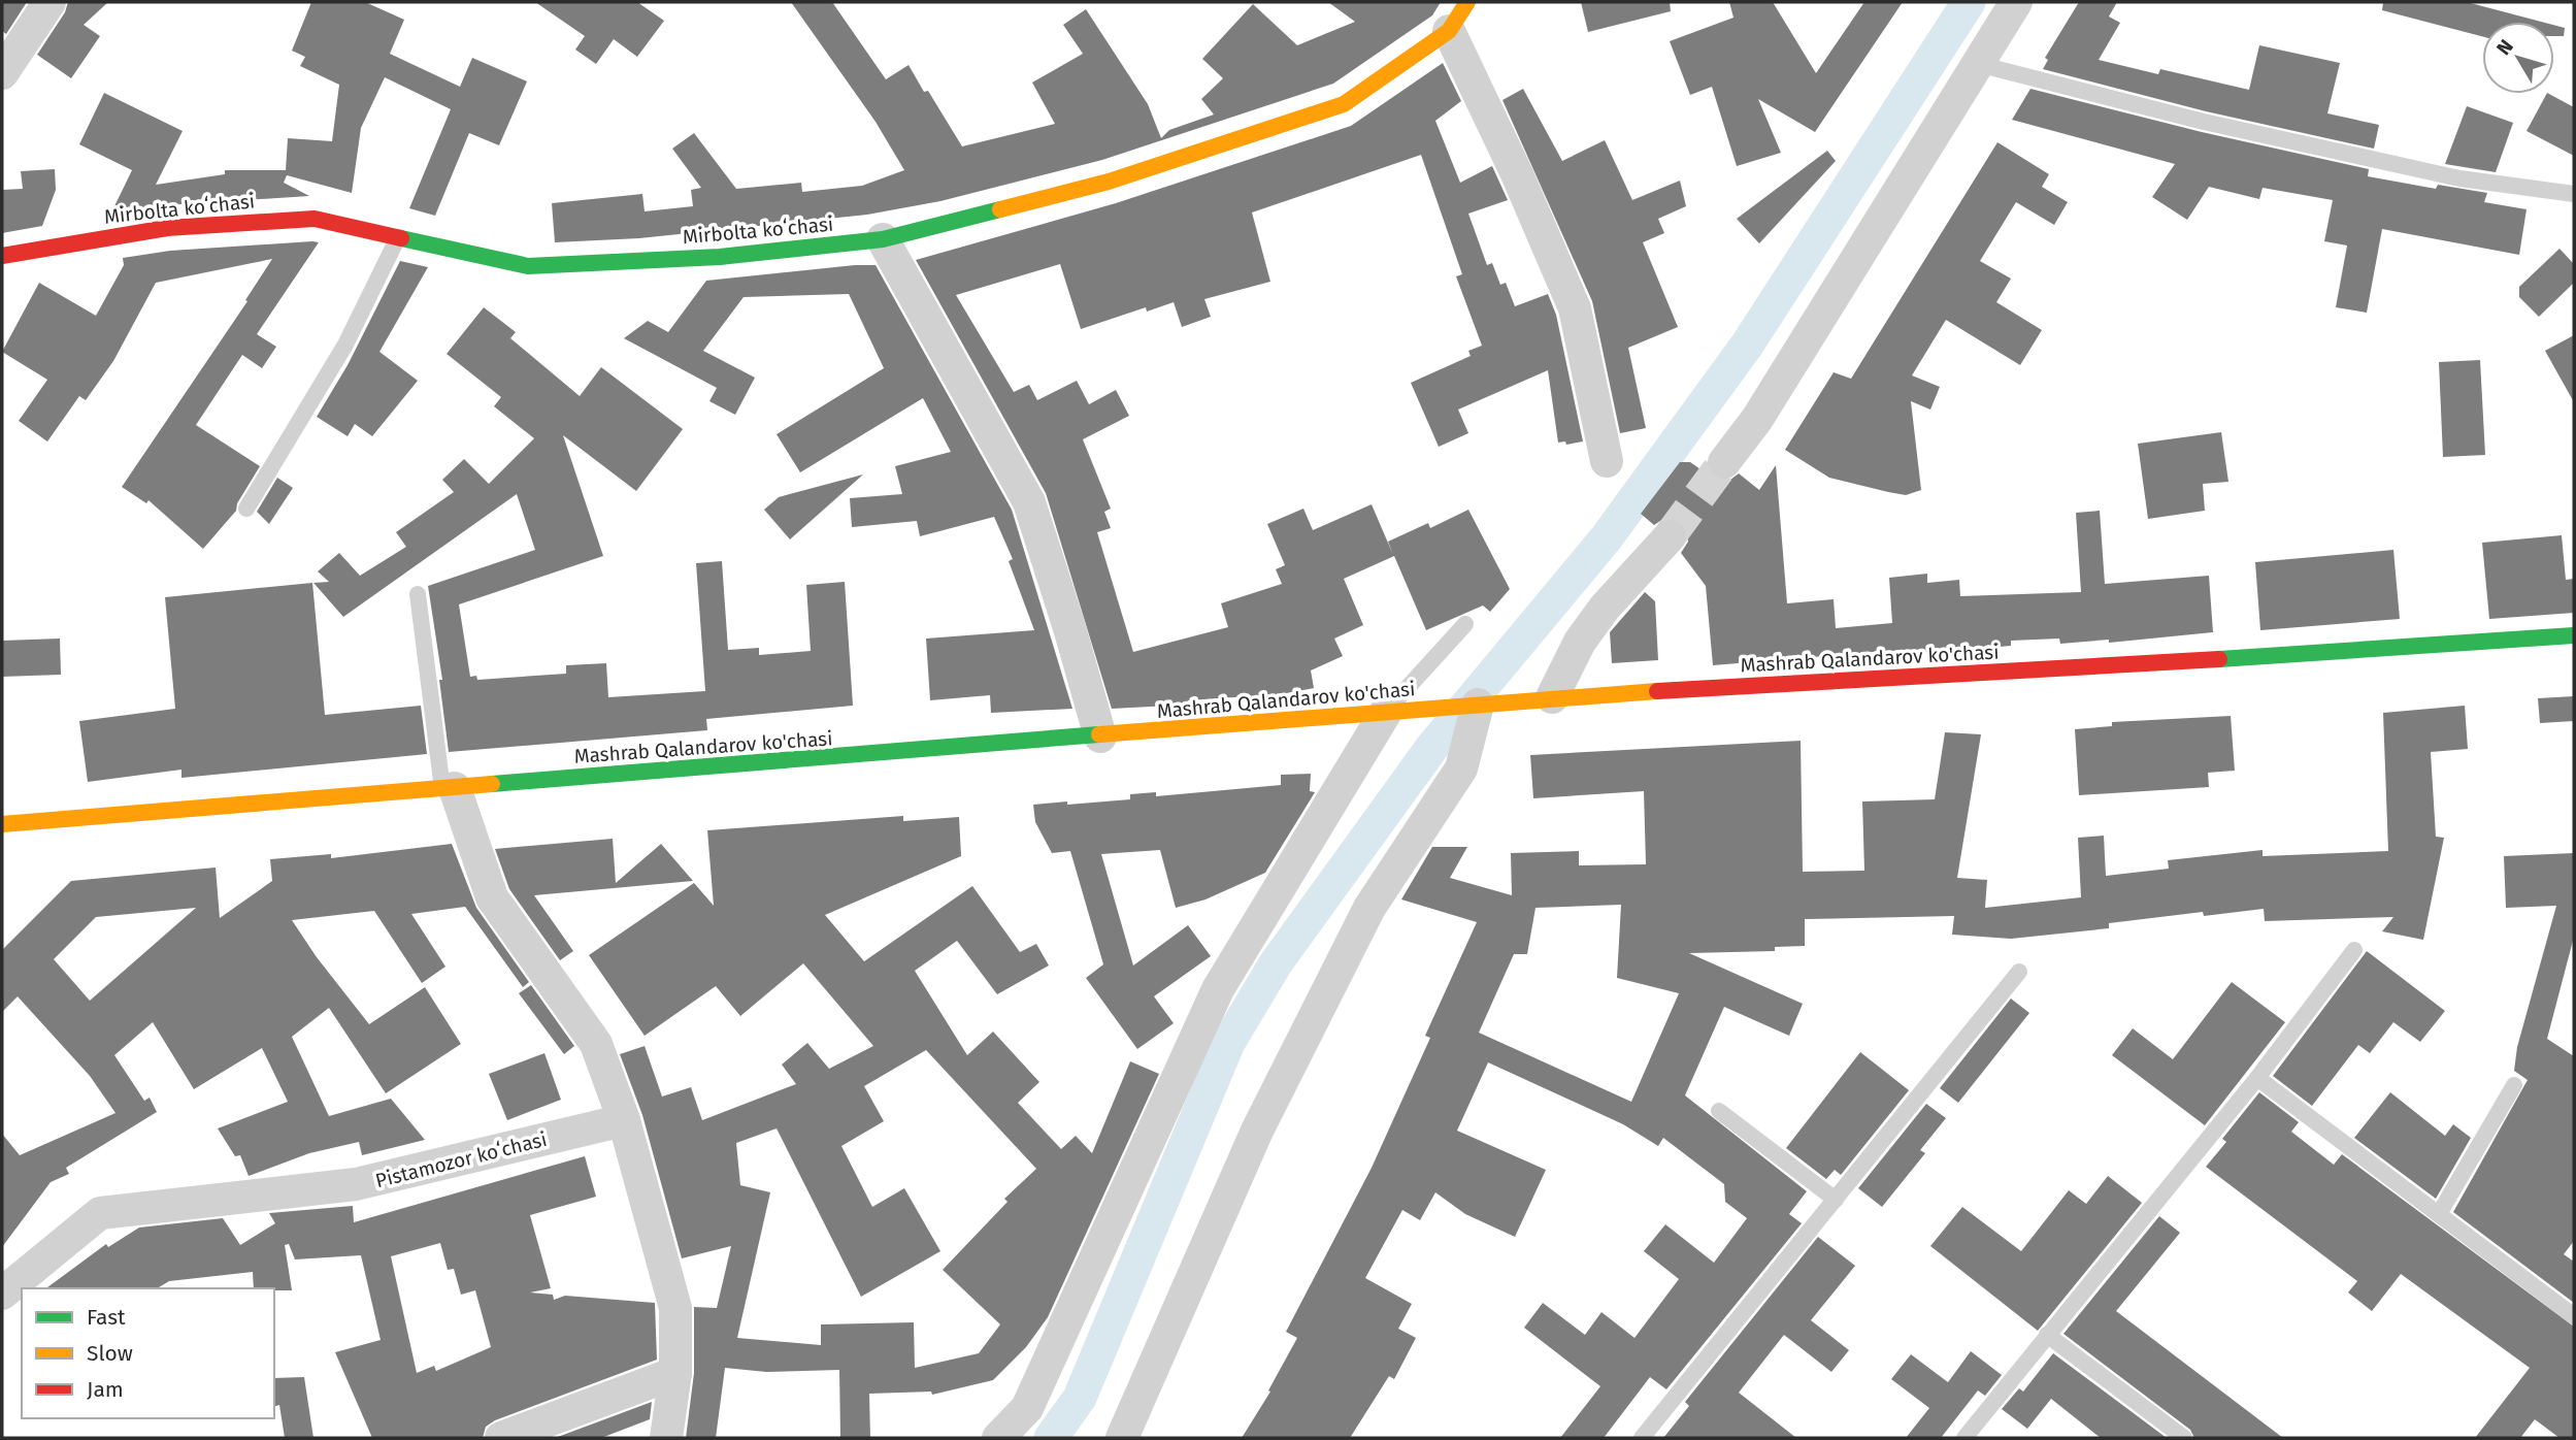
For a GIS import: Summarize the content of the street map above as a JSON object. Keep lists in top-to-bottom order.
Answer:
{
  "streets": {
    "main road": ["Mirbolta koʻchasi", "Mashrab Qalandarov ko'chasi"],
    "street": ["Pistamozor koʻchasi"]
  },
  "legend": ["Fast", "Slow", "Jam"],
  "north": "top left"
}
